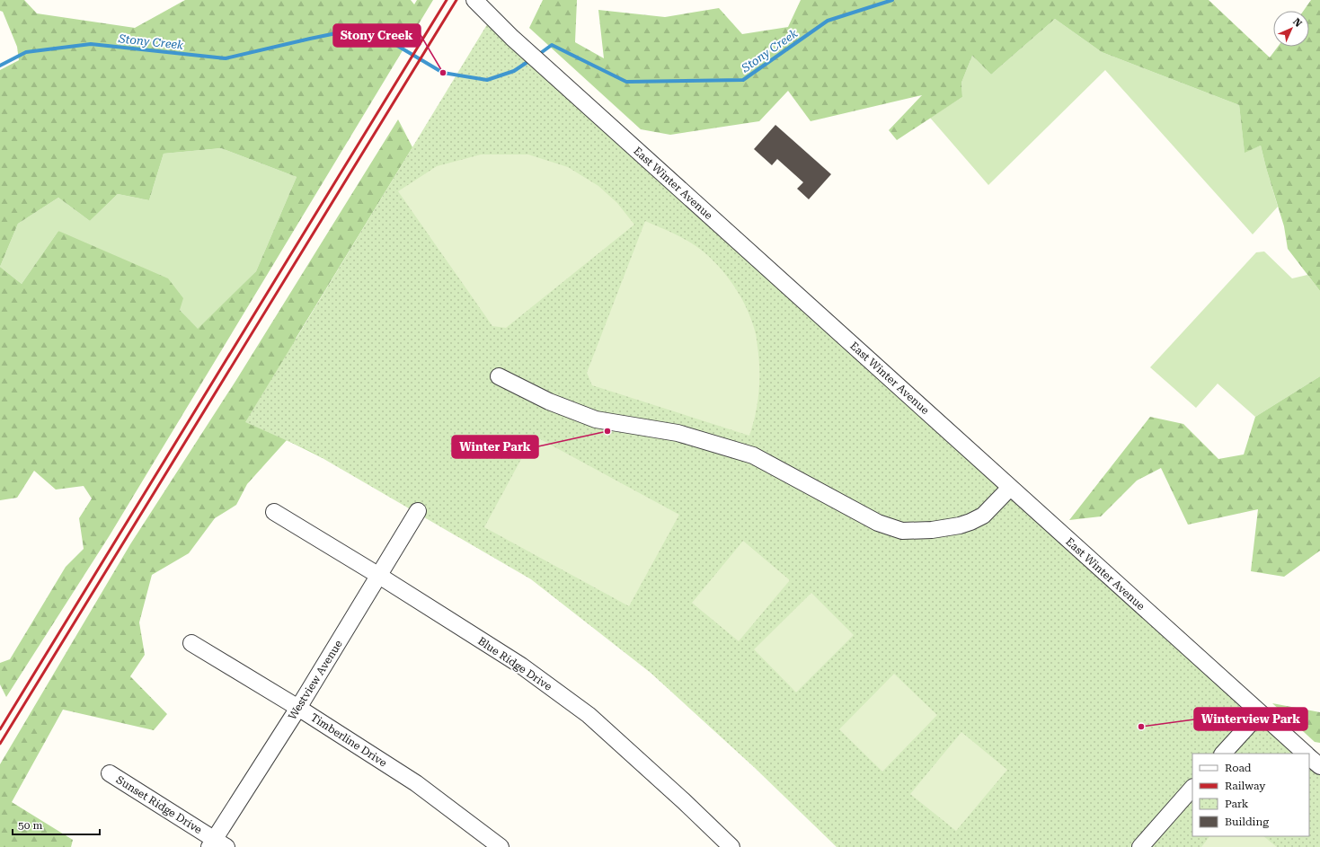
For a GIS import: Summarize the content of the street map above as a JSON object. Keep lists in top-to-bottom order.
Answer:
{
  "streets": {
    "street": [
      "East Winter Avenue",
      "Blue Ridge Drive",
      "Westview Avenue",
      "Timberline Drive",
      "Sunset Ridge Drive"
    ]
  },
  "crossings": [
    ["Blue Ridge Drive", "Westview Avenue"],
    ["Westview Avenue", "Timberline Drive"],
    ["Westview Avenue", "Sunset Ridge Drive"]
  ],
  "water": ["Stony Creek"],
  "places": ["Stony Creek", "Winter Park", "Winterview Park"],
  "legend": [
    "Road",
    "Railway",
    "Park",
    "Building"
  ],
  "scale_bar": "50 m",
  "north": "top right"
}
